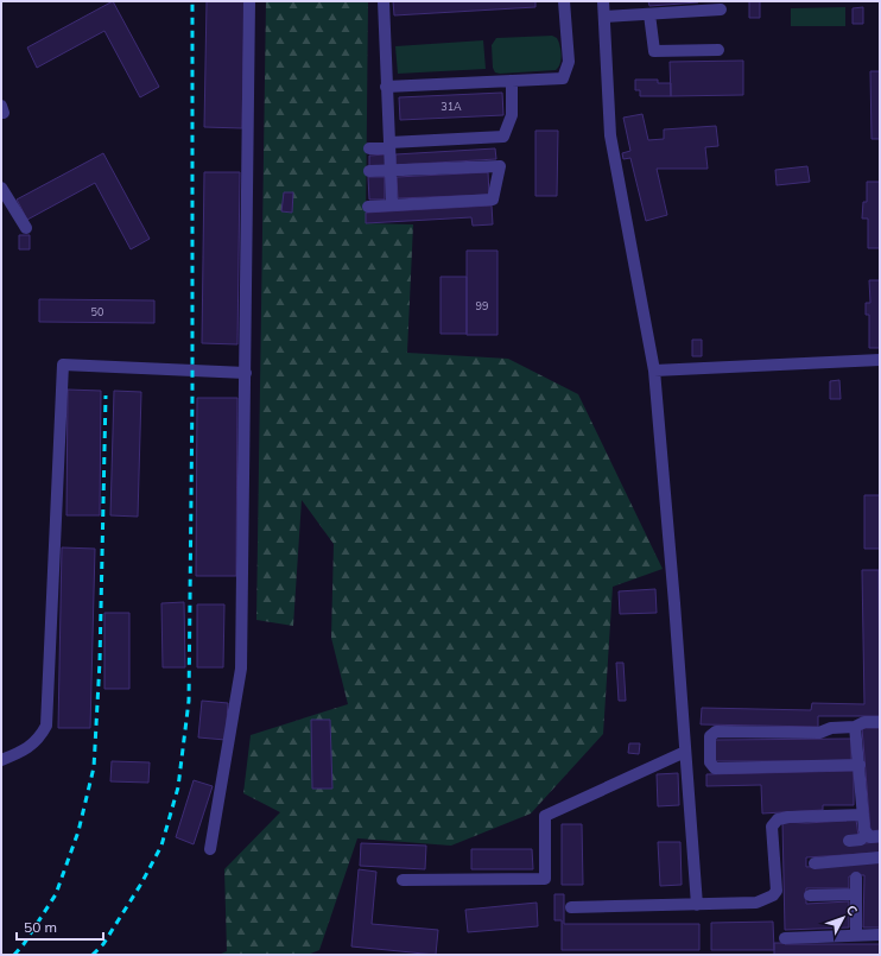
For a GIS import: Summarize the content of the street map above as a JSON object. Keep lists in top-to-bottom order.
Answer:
{
  "house_numbers": ["31А", "99", "50"],
  "scale_bar": "50 m",
  "north": "top right"
}
